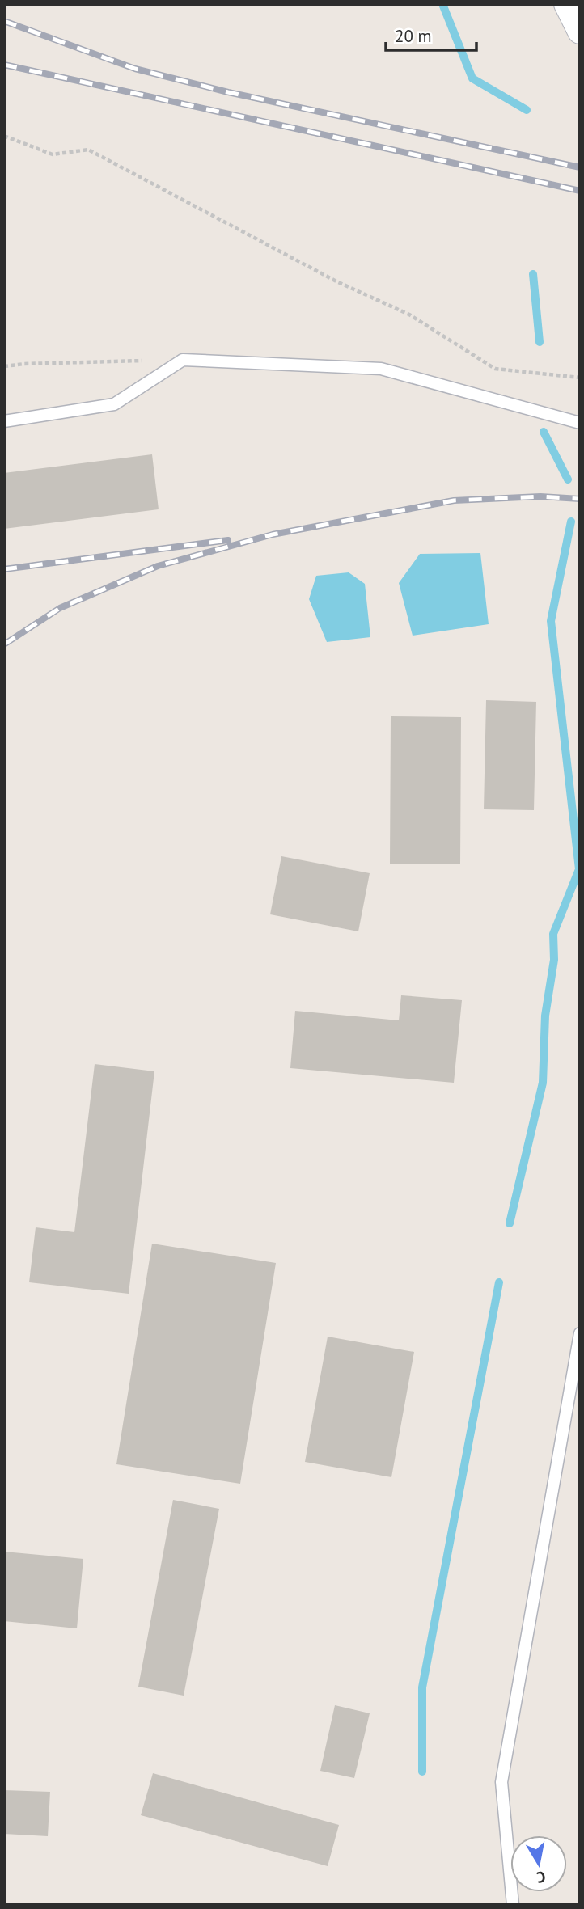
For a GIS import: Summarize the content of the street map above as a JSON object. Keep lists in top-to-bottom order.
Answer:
{
  "scale_bar": "20 m",
  "north": "bottom"
}
